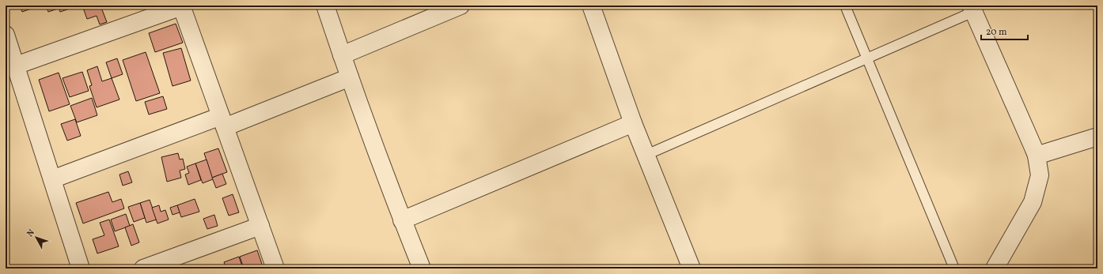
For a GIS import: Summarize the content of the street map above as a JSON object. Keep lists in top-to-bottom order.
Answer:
{
  "scale_bar": "20 m",
  "north": "top left"
}
